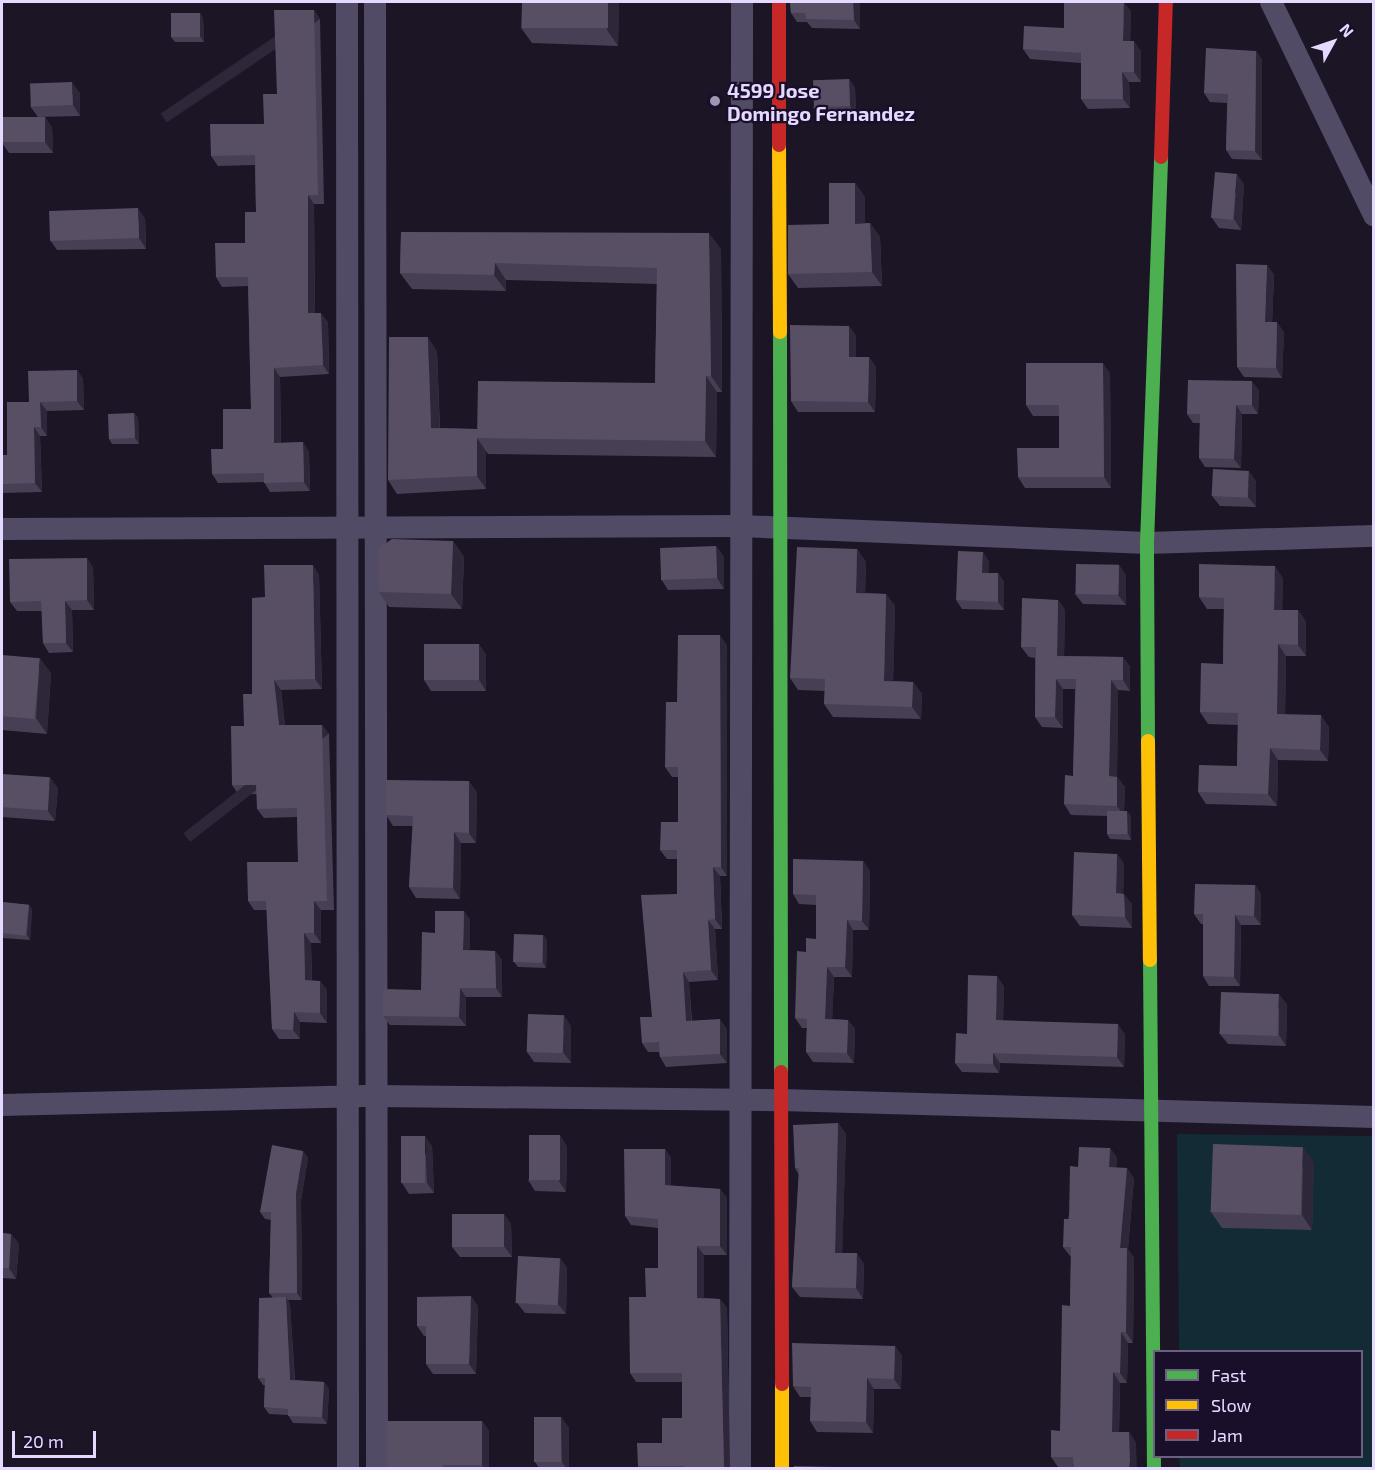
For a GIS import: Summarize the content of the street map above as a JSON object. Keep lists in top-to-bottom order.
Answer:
{
  "places": ["4599 Jose Domingo Fernandez"],
  "legend": ["Fast", "Slow", "Jam"],
  "scale_bar": "20 m",
  "north": "top right"
}
